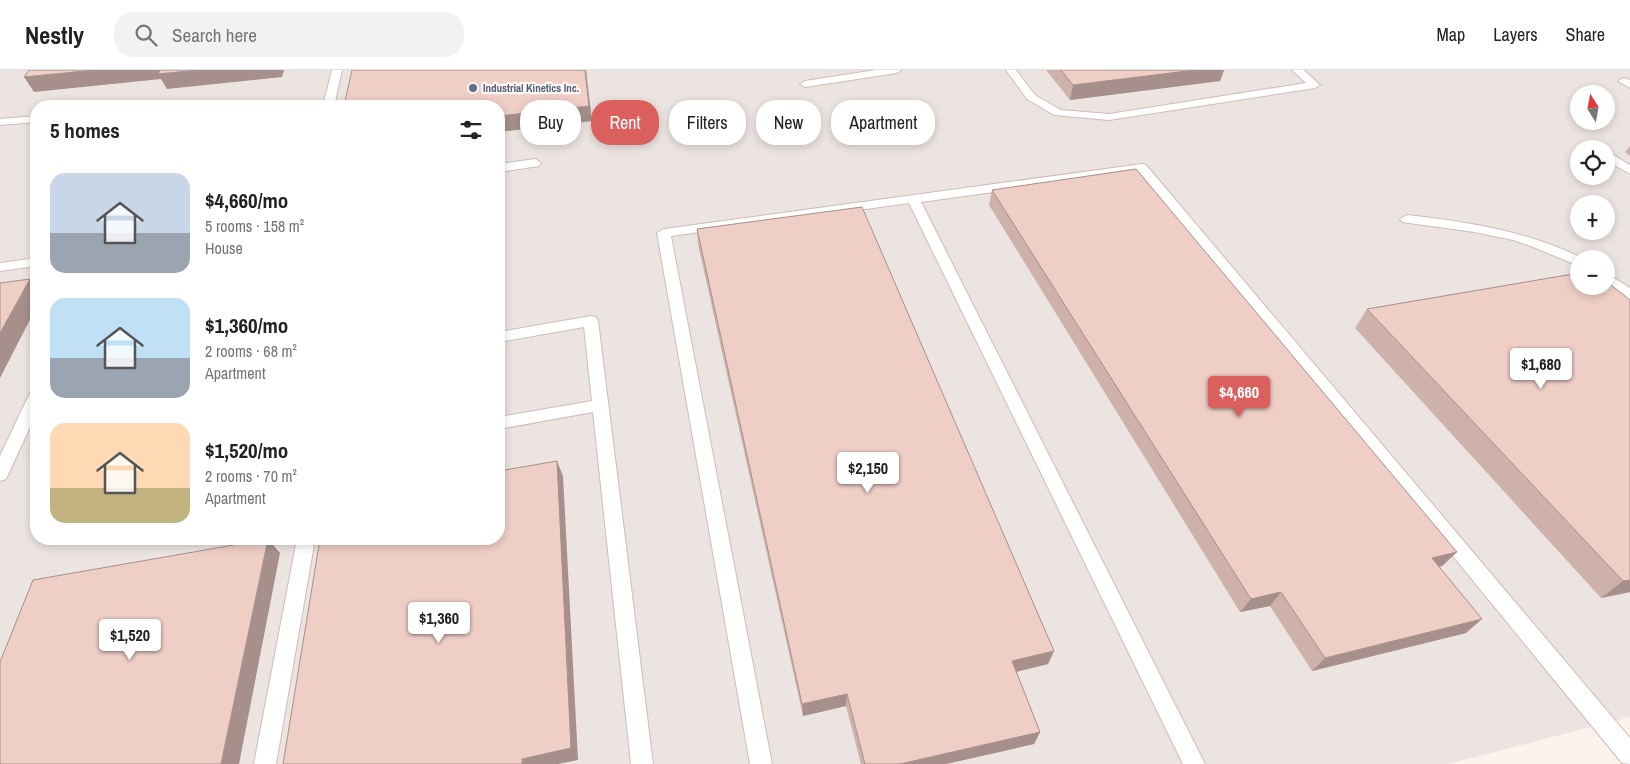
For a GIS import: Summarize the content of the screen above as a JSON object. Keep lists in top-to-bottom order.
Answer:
{
  "places": ["Industrial Kinetics Inc."],
  "north": "top",
  "page": {
    "header": "Nestly",
    "search": "Search here",
    "nav": ["Map", "Layers", "Share"],
    "map_buttons": ["+", "−"],
    "chip": [
      "Buy",
      "Rent",
      "Filters",
      "New",
      "Apartment"
    ],
    "heading": "5 homes",
    "list": [
      {
        "name": "$4,660/mo",
        "note": "5 rooms · 158 m² · House"
      },
      {
        "name": "$1,360/mo",
        "note": "2 rooms · 68 m² · Apartment"
      },
      {
        "name": "$1,520/mo",
        "note": "2 rooms · 70 m² · Apartment"
      }
    ],
    "price": [
      "$1,680",
      "$4,660",
      "$2,150",
      "$1,360",
      "$1,520"
    ]
  }
}
